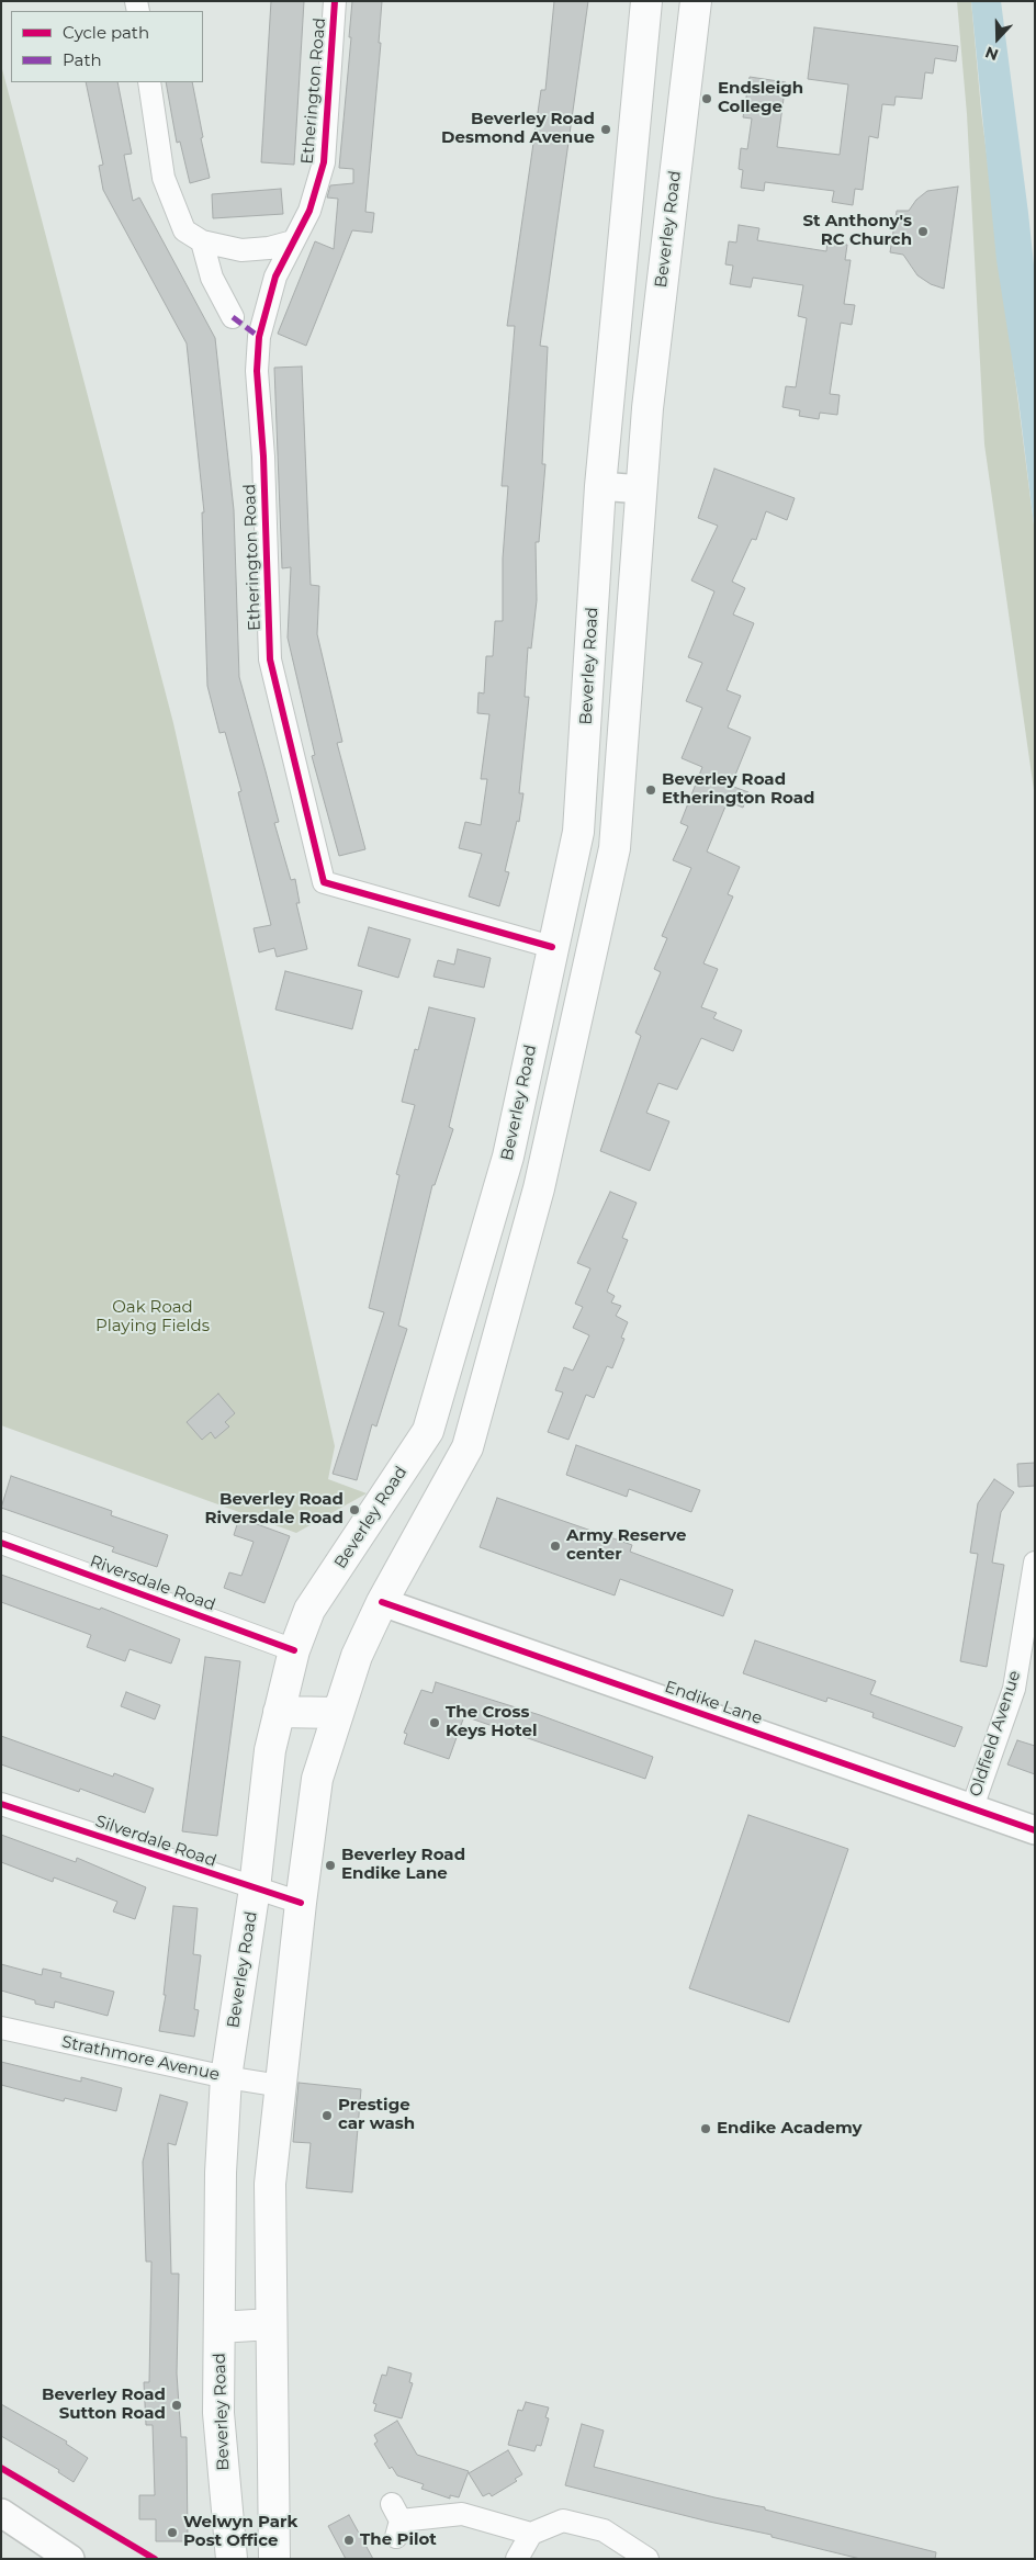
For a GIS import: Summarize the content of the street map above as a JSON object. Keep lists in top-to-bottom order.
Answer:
{
  "streets": {
    "main road": ["Beverley Road"],
    "street": [
      "Etherington Road",
      "Riversdale Road",
      "Endike Lane",
      "Oldfield Avenue",
      "Silverdale Road",
      "Strathmore Avenue"
    ]
  },
  "crossings": [
    ["Etherington Road", "Beverley Road"],
    ["Beverley Road", "Riversdale Road"],
    ["Beverley Road", "Endike Lane"],
    ["Beverley Road", "Silverdale Road"],
    ["Beverley Road", "Strathmore Avenue"],
    ["Endike Lane", "Oldfield Avenue"]
  ],
  "parks": ["Oak Road Playing Fields"],
  "places": [
    "Endsleigh College",
    "Beverley Road Desmond Avenue",
    "St Anthony's RC Church",
    "Beverley Road Etherington Road",
    "Beverley Road Riversdale Road",
    "Army Reserve center",
    "The Cross Keys Hotel",
    "Beverley Road Endike Lane",
    "Prestige car wash",
    "Endike Academy",
    "Beverley Road Sutton Road",
    "Welwyn Park Post Office",
    "The Pilot"
  ],
  "legend": ["Cycle path", "Path"],
  "north": "bottom"
}
